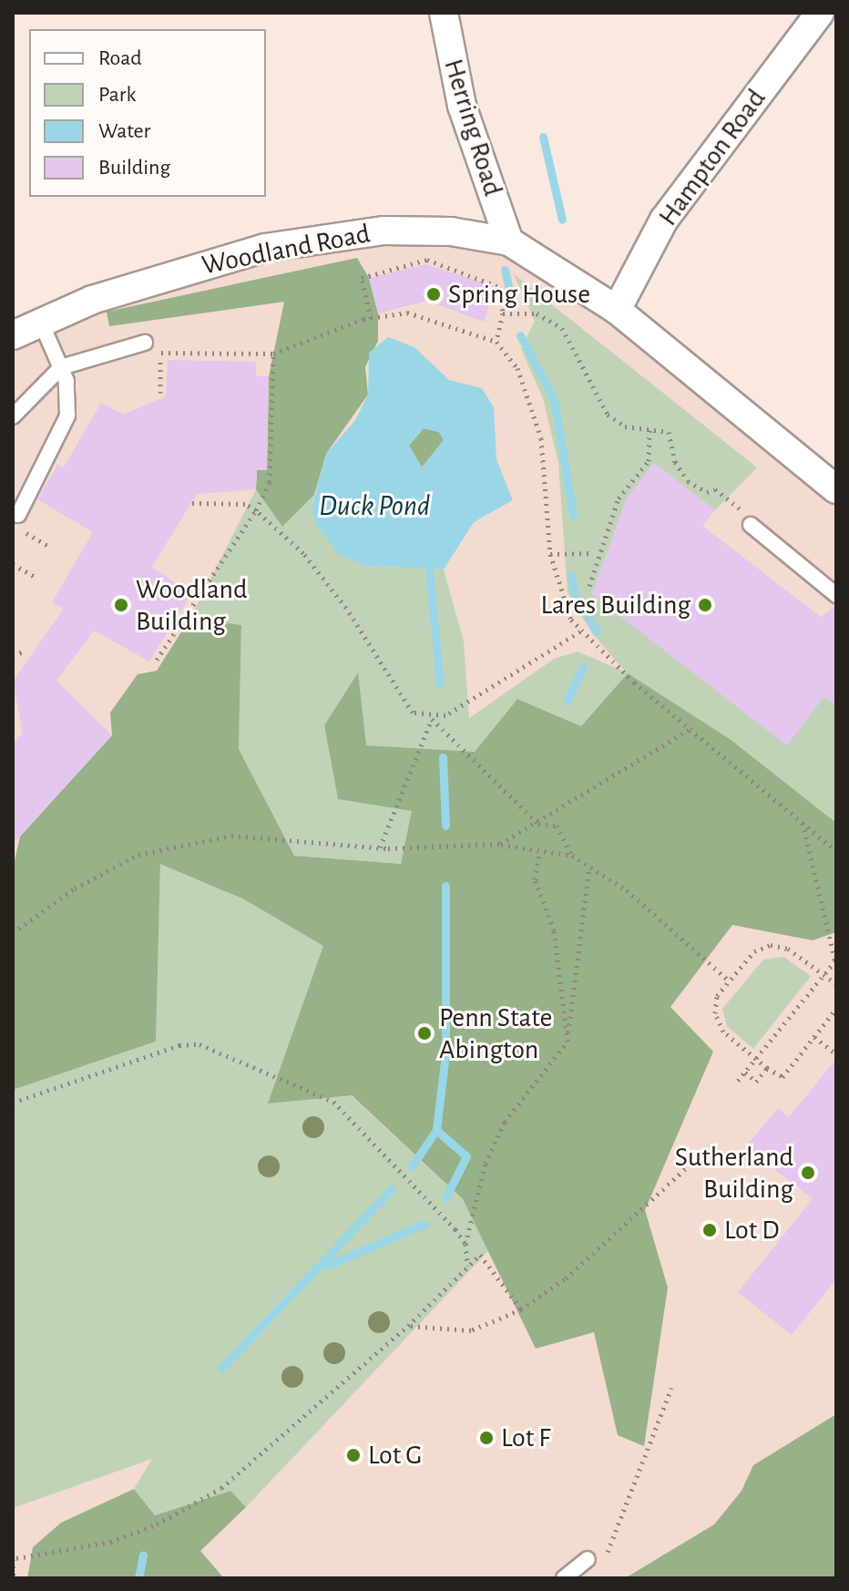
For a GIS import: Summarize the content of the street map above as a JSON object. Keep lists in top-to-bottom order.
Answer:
{
  "streets": {
    "street": ["Herring Road", "Hampton Road", "Woodland Road"]
  },
  "crossings": [
    ["Herring Road", "Woodland Road"],
    ["Hampton Road", "Woodland Road"]
  ],
  "water": ["Duck Pond"],
  "places": [
    "Spring House",
    "Woodland Building",
    "Lares Building",
    "Penn State Abington",
    "Sutherland Building",
    "Lot D",
    "Lot F",
    "Lot G"
  ],
  "legend": [
    "Road",
    "Park",
    "Water",
    "Building"
  ]
}
